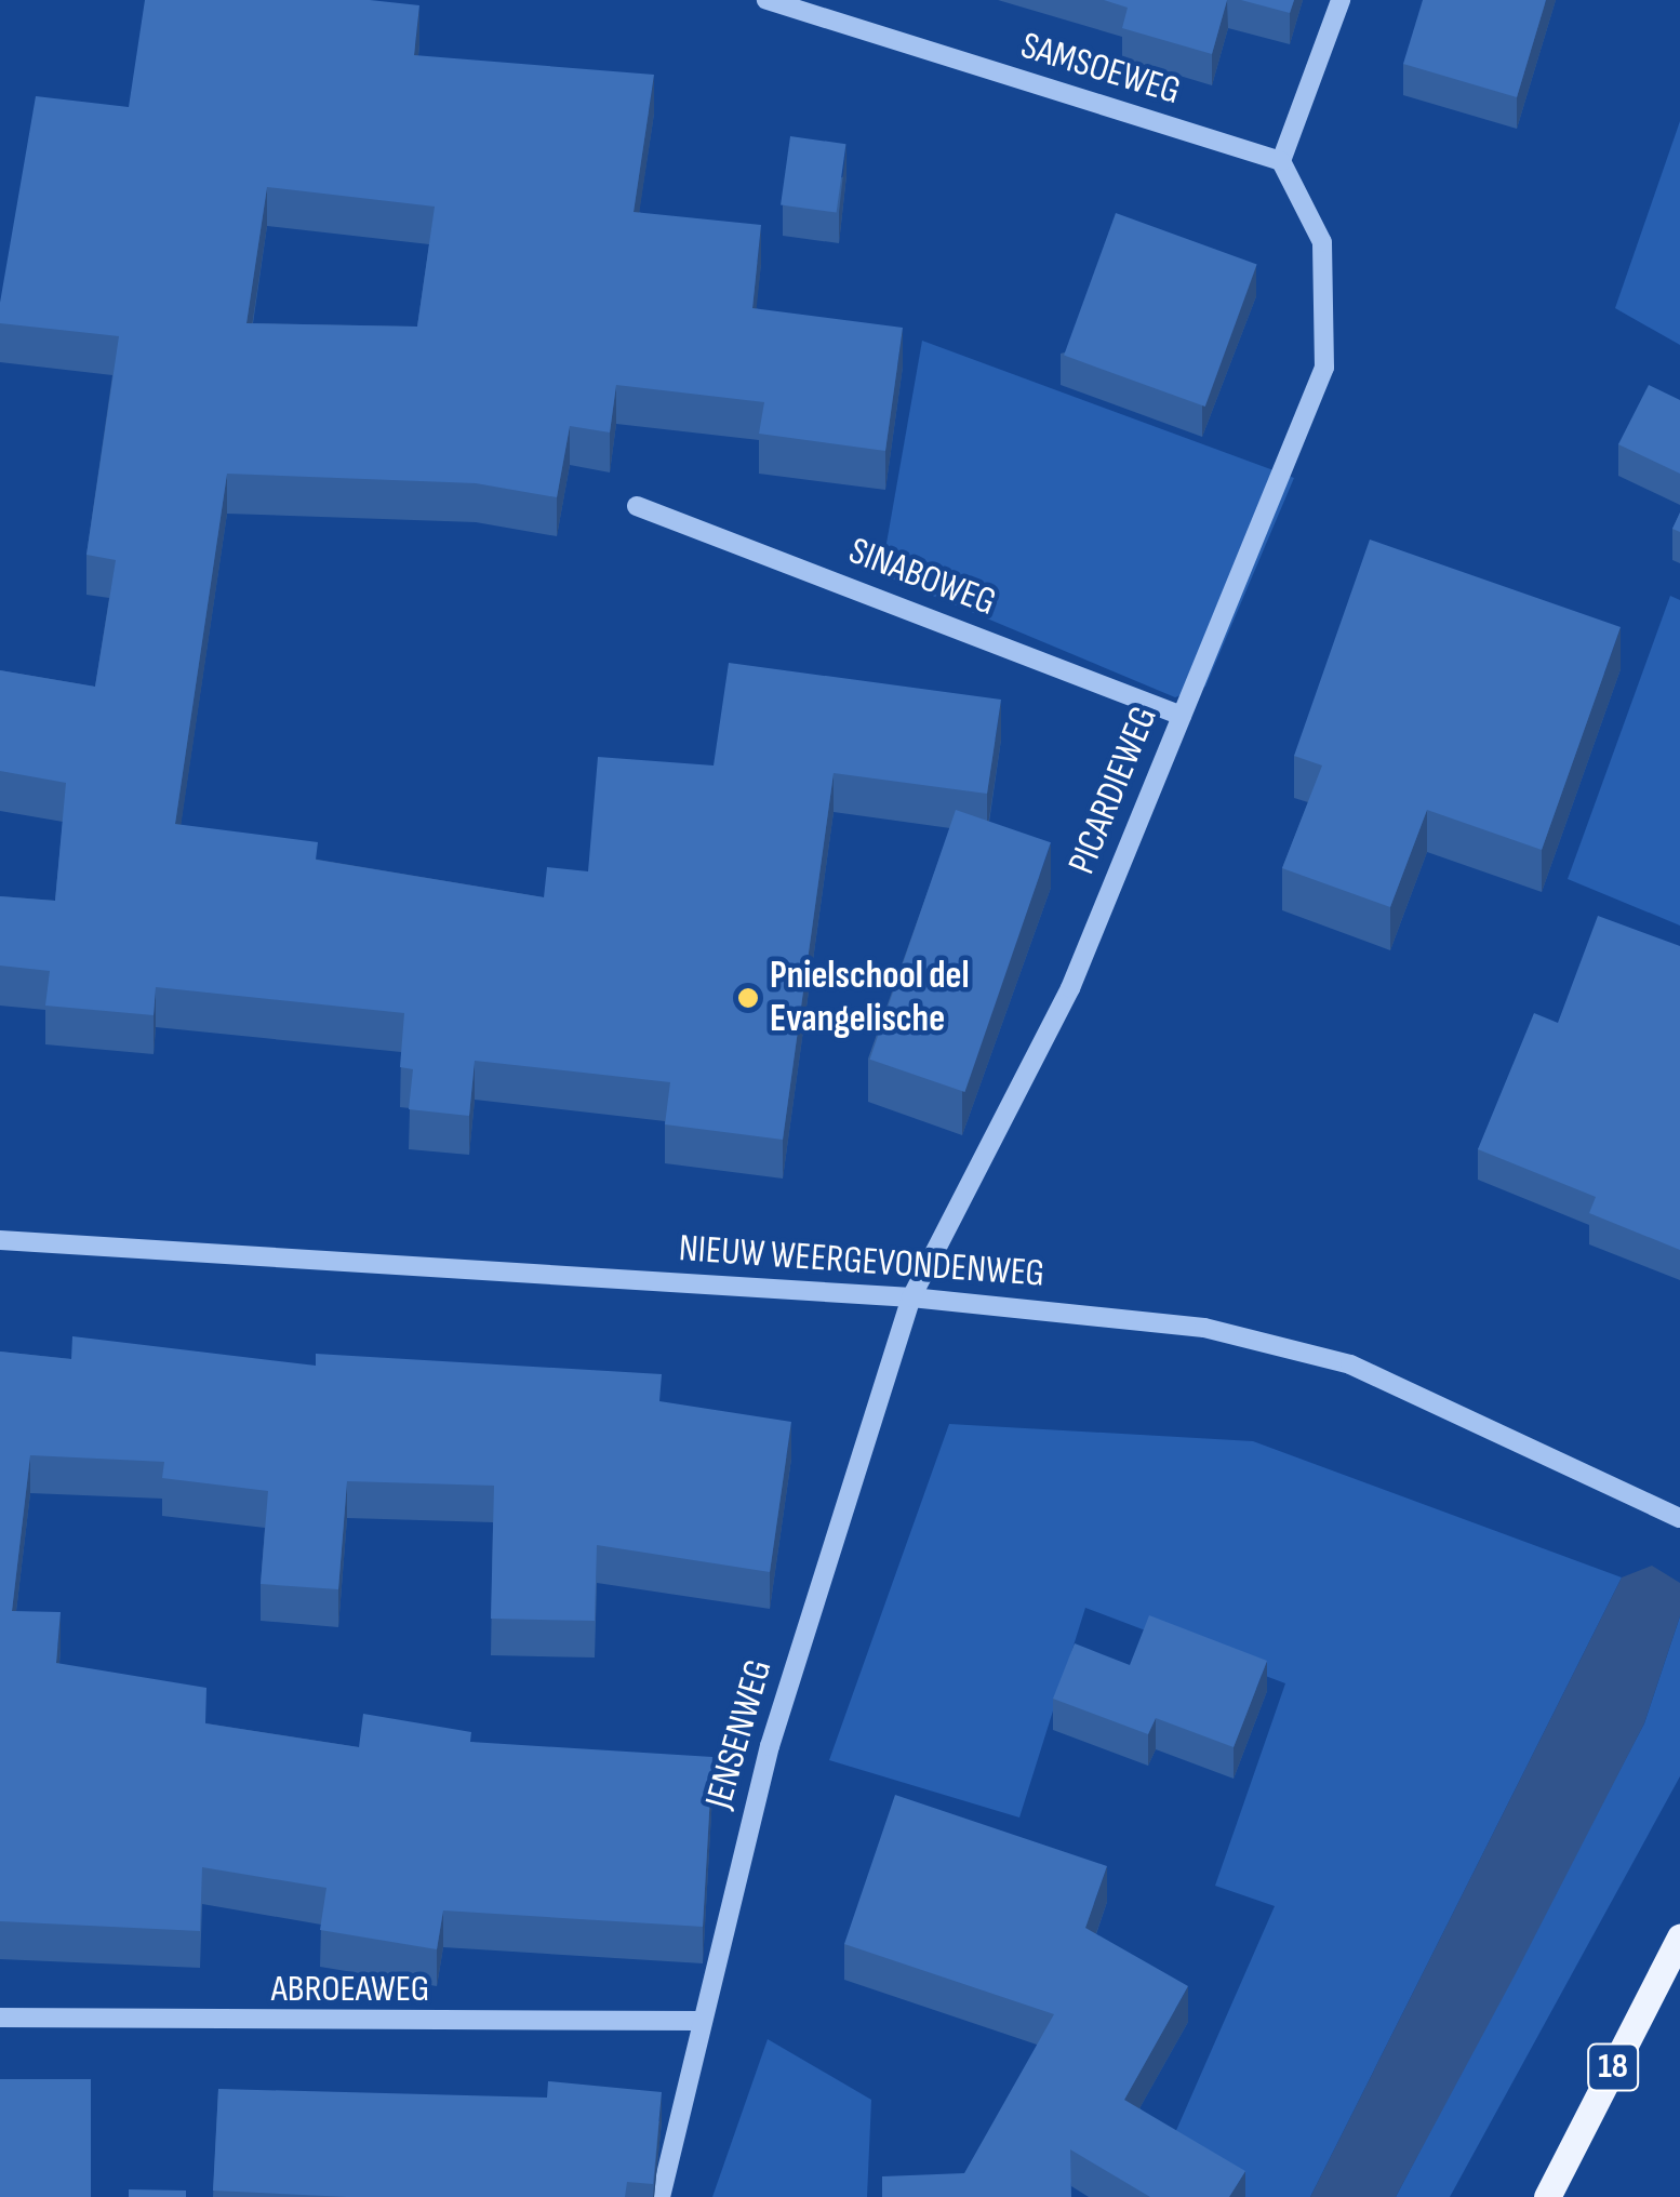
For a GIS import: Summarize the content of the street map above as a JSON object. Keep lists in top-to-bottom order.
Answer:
{
  "streets": {
    "main road": ["18"],
    "street": [
      "SAMSOEWEG",
      "SINABOWEG",
      "PICARDIEWEG",
      "NIEUW WEERGEVONDENWEG",
      "JENSENWEG",
      "ABROEAWEG"
    ]
  },
  "crossings": [
    ["SAMSOEWEG", "PICARDIEWEG"],
    ["SINABOWEG", "PICARDIEWEG"],
    ["PICARDIEWEG", "NIEUW WEERGEVONDENWEG"],
    ["PICARDIEWEG", "JENSENWEG"],
    ["NIEUW WEERGEVONDENWEG", "JENSENWEG"],
    ["JENSENWEG", "ABROEAWEG"]
  ],
  "places": ["Pnielschool del Evangelische"]
}
